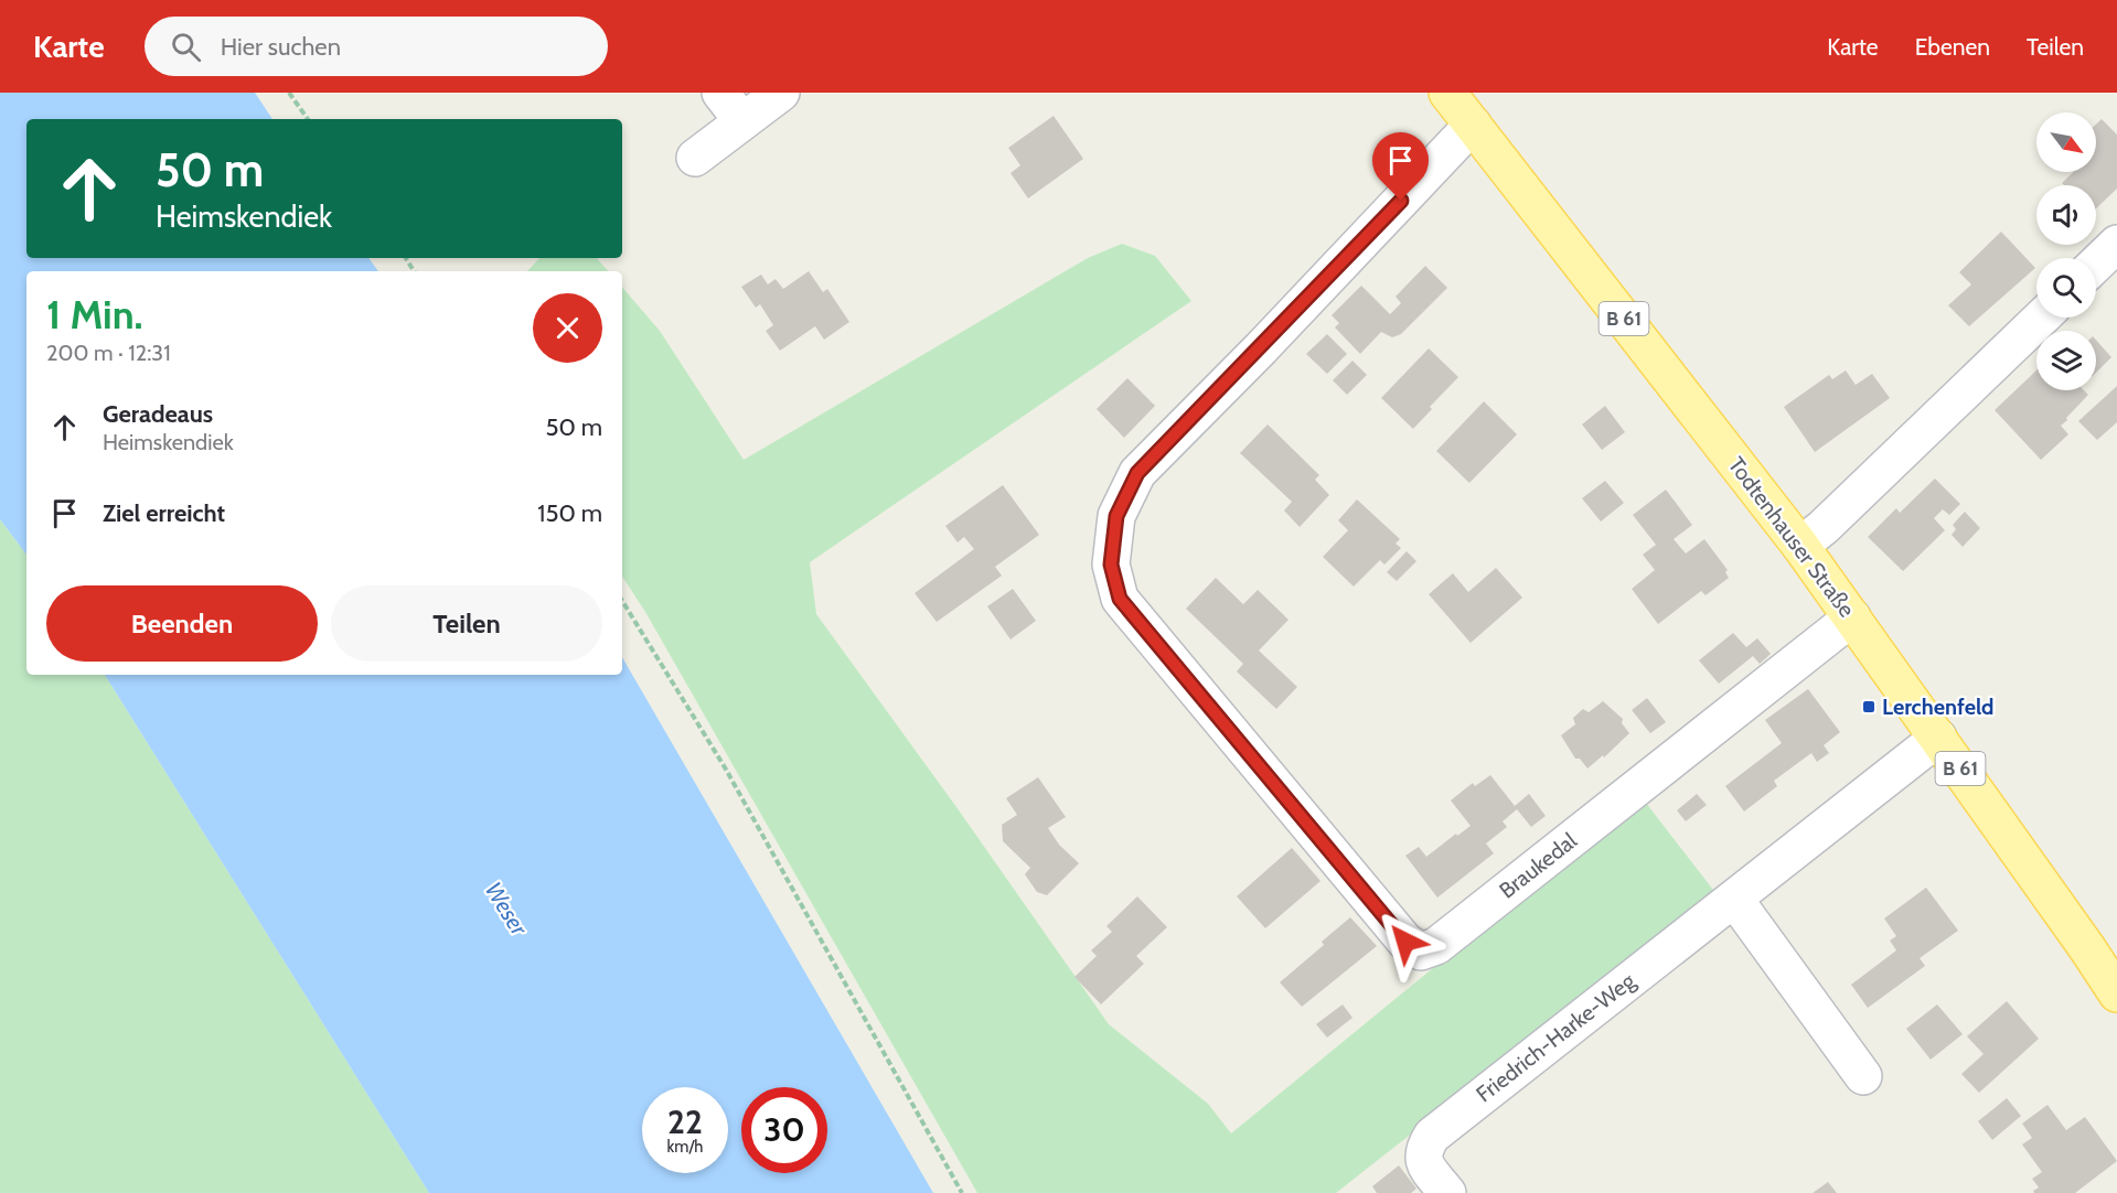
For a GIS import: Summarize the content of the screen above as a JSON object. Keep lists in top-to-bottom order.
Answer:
{
  "streets": {
    "main road": ["B 61", "Todtenhauser Straße"],
    "street": ["Braukedal", "Friedrich-Harke-Weg"]
  },
  "crossings": [
    ["Todtenhauser Straße", "Braukedal"],
    ["Todtenhauser Straße", "Friedrich-Harke-Weg"]
  ],
  "water": ["Weser"],
  "places": {
    "transit": ["Lerchenfeld"]
  },
  "north": "bottom right",
  "page": {
    "header": "Karte",
    "search": "Hier suchen",
    "nav": ["Karte", "Ebenen", "Teilen"],
    "turn": ["50 m", "Heimskendiek"],
    "heading": ["1 Min.", "200 m · 12:31"],
    "list": [
      {
        "name": "Geradeaus",
        "note": "Heimskendiek",
        "value": "50 m"
      },
      {
        "name": "Ziel erreicht",
        "value": "150 m"
      }
    ],
    "buttons": ["Beenden", "Teilen"],
    "speed": "22 km/h",
    "limit": "30"
  }
}
